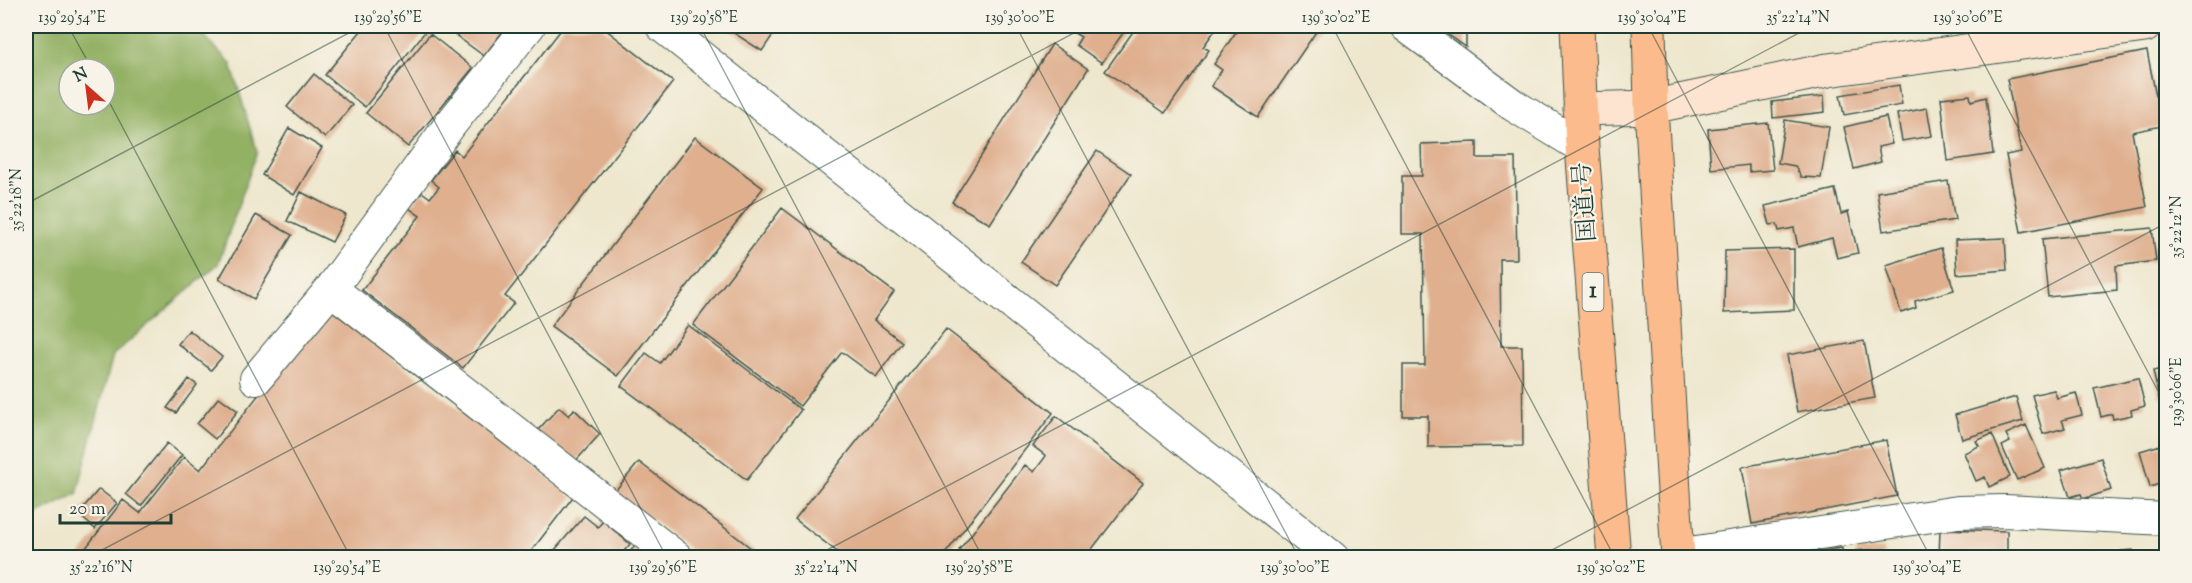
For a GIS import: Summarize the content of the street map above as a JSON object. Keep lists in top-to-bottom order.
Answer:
{
  "streets": {
    "highway": ["国道1号", "1"]
  },
  "scale_bar": "20 m",
  "north": "top left",
  "coordinates": [
    "139°29'54\"E",
    "139°29'56\"E",
    "139°29'58\"E",
    "139°30'00\"E",
    "139°30'02\"E",
    "139°30'04\"E",
    "35°22'14\"N",
    "139°30'06\"E",
    "35°22'18\"N",
    "35°22'12\"N",
    "35°22'16\"N"
  ]
}
